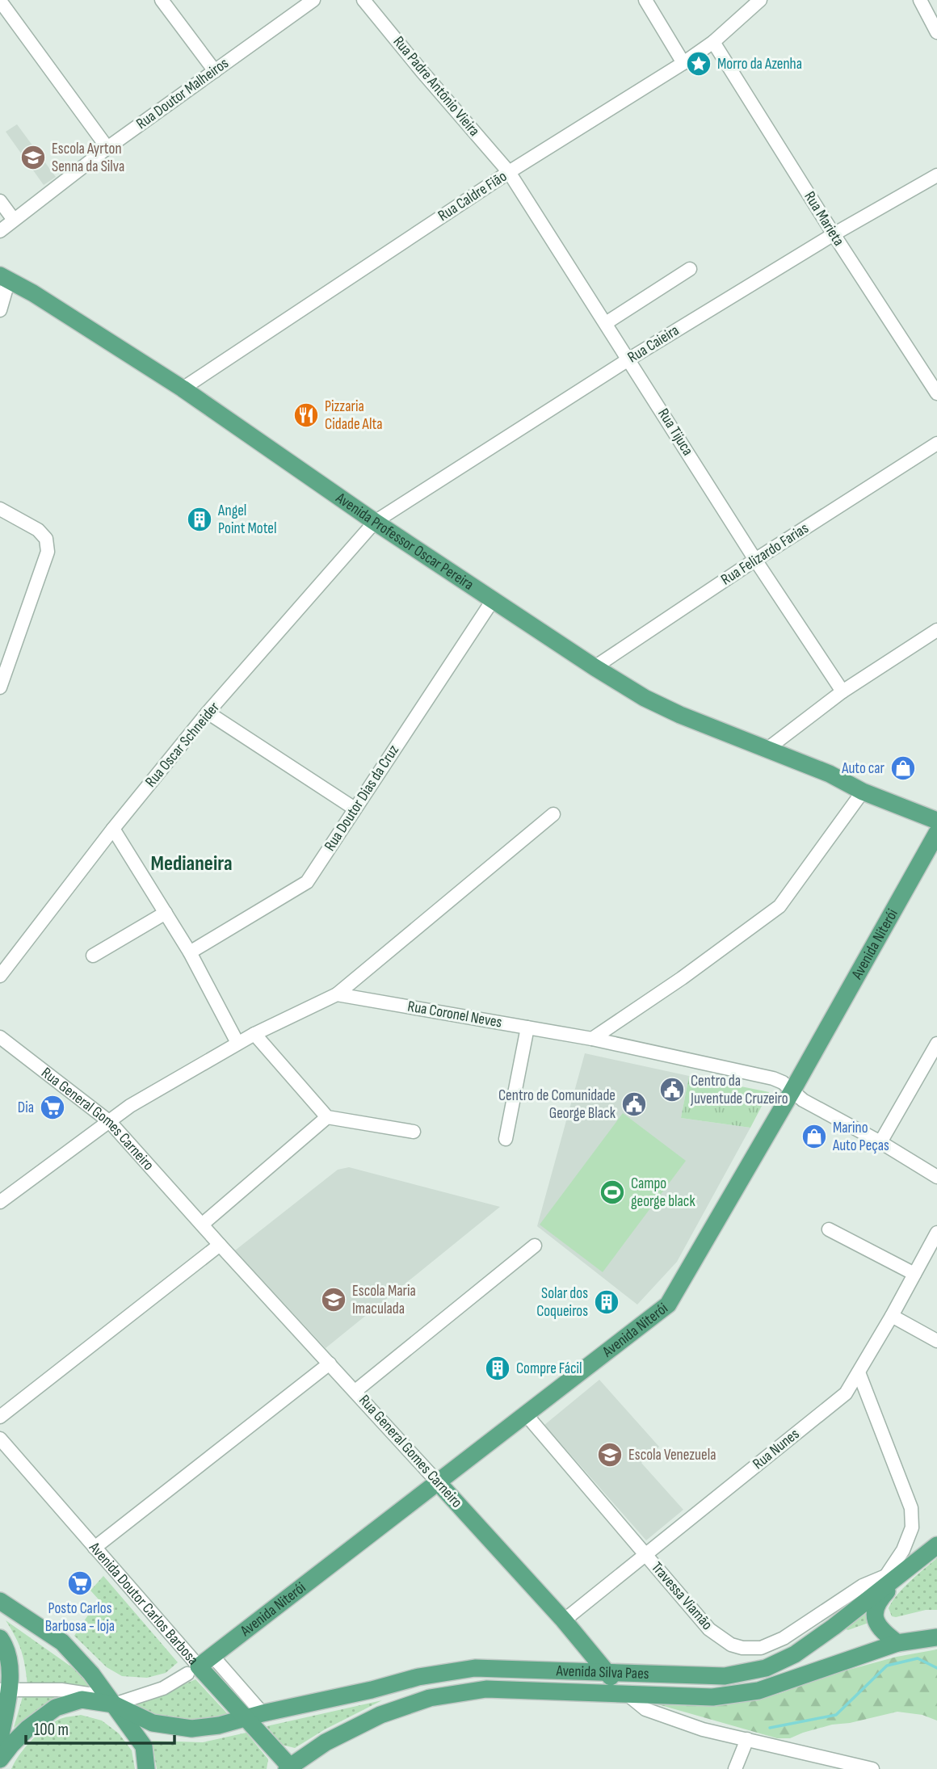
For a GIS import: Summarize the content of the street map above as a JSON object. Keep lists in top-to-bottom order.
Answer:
{
  "streets": {
    "main road": [
      "Avenida Professor Oscar Pereira",
      "Avenida Niterói",
      "Rua General Gomes Carneiro",
      "Avenida Doutor Carlos Barbosa",
      "Avenida Silva Paes"
    ],
    "street": [
      "Rua Padre Antônio Vieira",
      "Rua Doutor Malheiros",
      "Rua Caldre Fião",
      "Rua Marieta",
      "Rua Caieira",
      "Rua Tijuca",
      "Rua Felizardo Farias",
      "Rua Oscar Schneider",
      "Rua Doutor Dias da Cruz",
      "Rua Coronel Neves",
      "Rua Nunes",
      "Travessa Viamão"
    ]
  },
  "crossings": [
    ["Rua Padre Antônio Vieira", "Rua Caldre Fião"],
    ["Rua Padre Antônio Vieira", "Rua Tijuca"],
    ["Rua Caldre Fião", "Rua Marieta"],
    ["Rua Caldre Fião", "Rua Tijuca"],
    ["Rua Caldre Fião", "Avenida Professor Oscar Pereira"],
    ["Rua Marieta", "Rua Caieira"],
    ["Rua Caieira", "Rua Tijuca"],
    ["Rua Caieira", "Avenida Professor Oscar Pereira"],
    ["Rua Caieira", "Rua Oscar Schneider"],
    ["Rua Tijuca", "Rua Felizardo Farias"],
    ["Avenida Professor Oscar Pereira", "Rua Felizardo Farias"],
    ["Avenida Professor Oscar Pereira", "Rua Oscar Schneider"],
    ["Avenida Professor Oscar Pereira", "Rua Doutor Dias da Cruz"],
    ["Avenida Niterói", "Rua Coronel Neves"],
    ["Avenida Niterói", "Rua General Gomes Carneiro"],
    ["Avenida Niterói", "Travessa Viamão"],
    ["Avenida Niterói", "Avenida Doutor Carlos Barbosa"],
    ["Avenida Niterói", "Avenida Silva Paes"],
    ["Rua General Gomes Carneiro", "Rua Nunes"],
    ["Rua General Gomes Carneiro", "Avenida Silva Paes"],
    ["Rua Nunes", "Travessa Viamão"],
    ["Travessa Viamão", "Avenida Silva Paes"],
    ["Avenida Doutor Carlos Barbosa", "Avenida Silva Paes"]
  ],
  "districts": ["Medianeira"],
  "places": {
    "place": ["Morro da Azenha"],
    "school or university": ["Escola Ayrton Senna da Silva", "Escola Maria Imaculada", "Escola Venezuela"],
    "restaurant": ["Pizzaria Cidade Alta"],
    "building": ["Angel Point Motel", "Solar dos Coqueiros", "Compre Fácil"],
    "shop": ["Auto car", "Marino Auto Peças"],
    "public building": ["Centro da Juventude Cruzeiro", "Centro de Comunidade George Black"],
    "supermarket": ["Dia", "Posto Carlos Barbosa - loja"],
    "sports": ["Campo george black"]
  },
  "scale_bar": "100 m"
}
